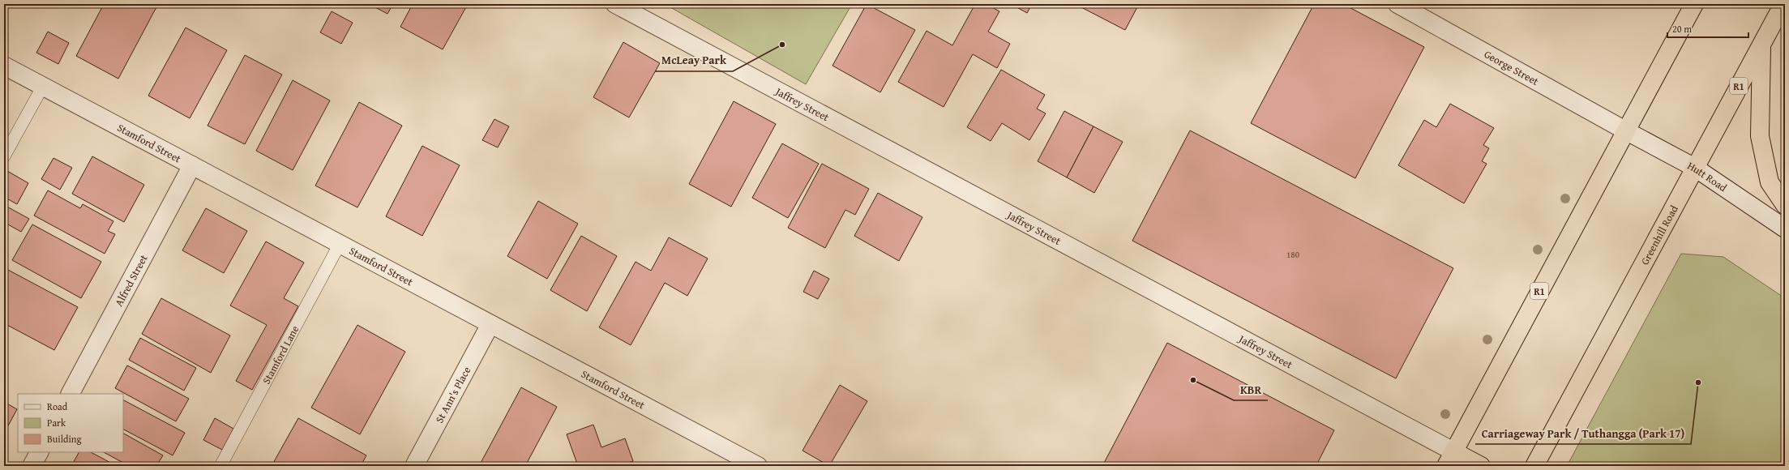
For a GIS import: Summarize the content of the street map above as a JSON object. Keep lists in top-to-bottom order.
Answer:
{
  "streets": {
    "highway": ["R1", "Greenhill Road"],
    "street": [
      "George Street",
      "Jaffrey Street",
      "Stamford Street",
      "Hutt Road",
      "Alfred Street",
      "St Ann's Place"
    ],
    "lane": ["Stamford Lane"]
  },
  "crossings": [
    ["George Street", "R1"],
    ["George Street", "Hutt Road"],
    ["R1", "Jaffrey Street"],
    ["R1", "Hutt Road"],
    ["Stamford Street", "Alfred Street"],
    ["Stamford Street", "Stamford Lane"],
    ["Stamford Street", "St Ann's Place"],
    ["Hutt Road", "Greenhill Road"]
  ],
  "places": ["McLeay Park", "KBR", "Carriageway Park / Tuthangga (Park 17)"],
  "house_numbers": ["180"],
  "legend": ["Road", "Park", "Building"],
  "scale_bar": "20 m"
}
